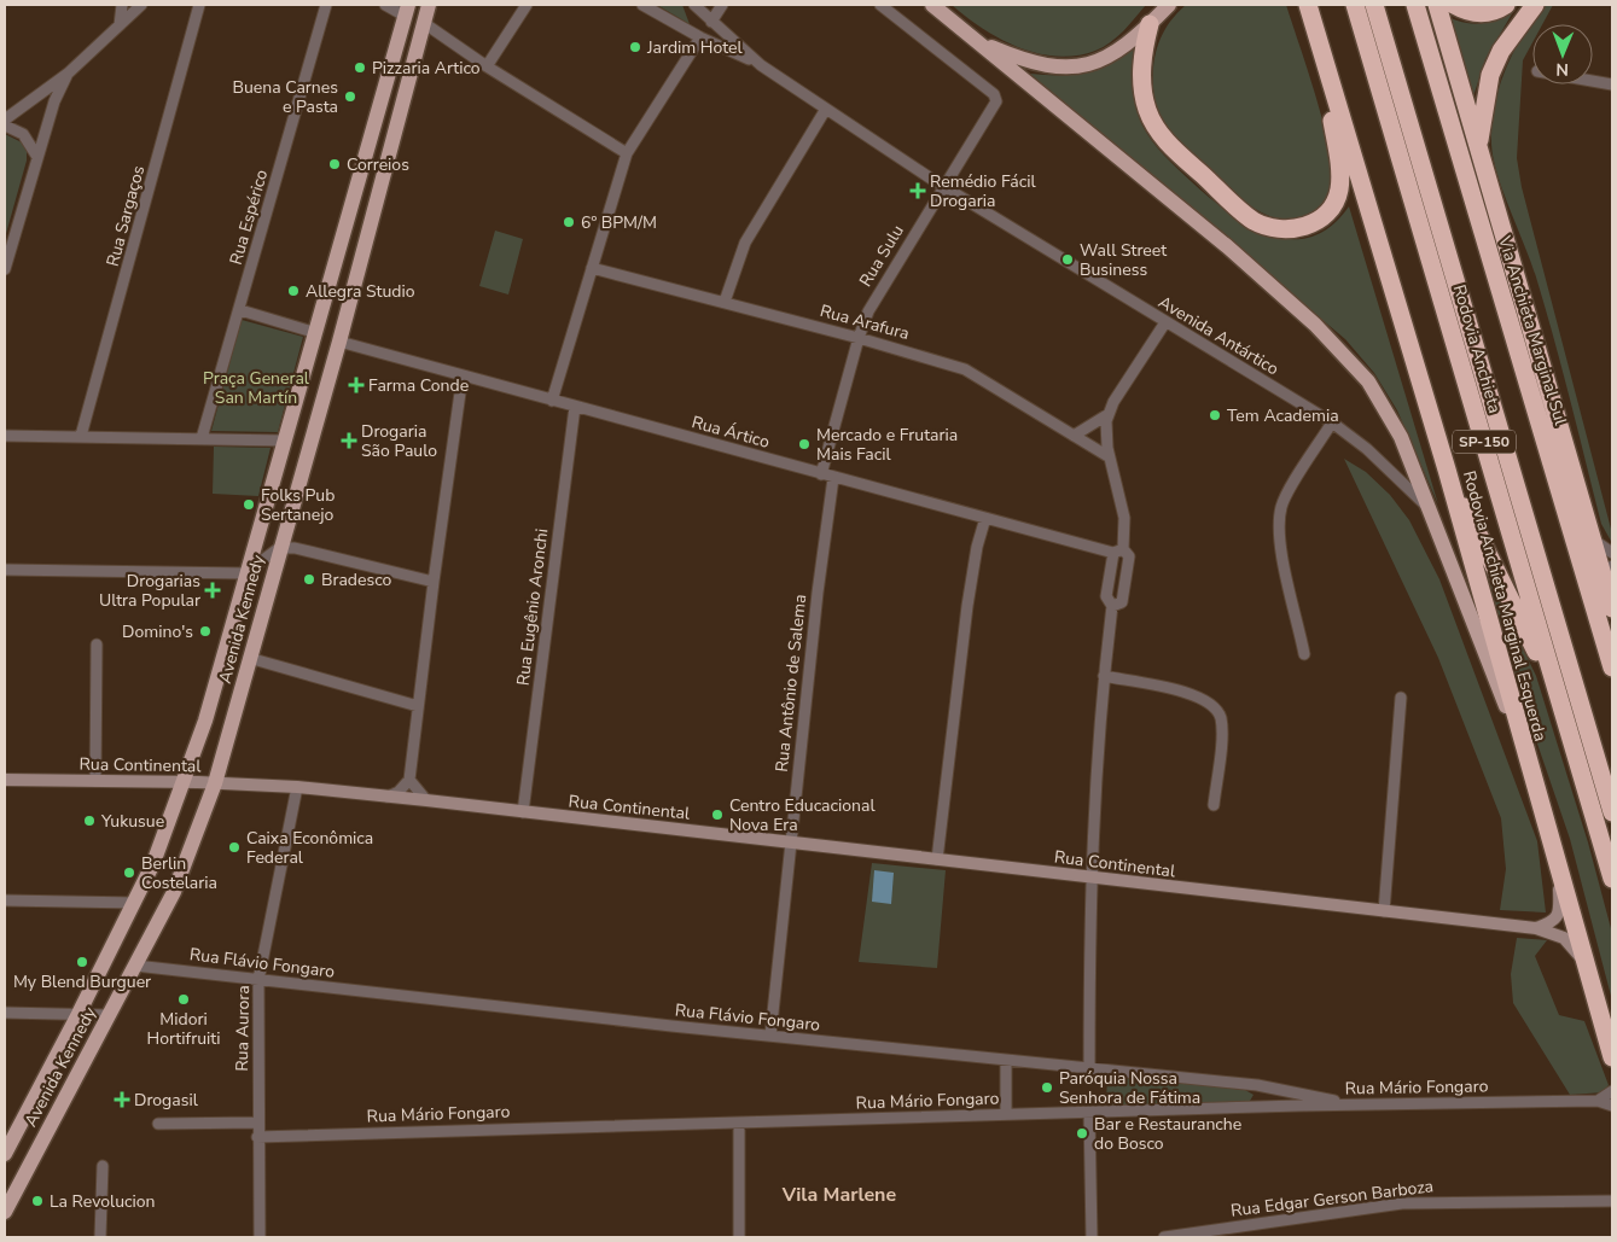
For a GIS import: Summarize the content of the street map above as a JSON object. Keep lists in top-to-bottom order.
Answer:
{
  "streets": {
    "highway": [
      "Via Anchieta Marginal Sul",
      "Rodovia Anchieta",
      "SP-150",
      "Rodovia Anchieta Marginal Esquerda"
    ],
    "main road": ["Avenida Kennedy"],
    "street": [
      "Rua Sargaços",
      "Rua Espérico",
      "Rua Sulu",
      "Rua Arafura",
      "Avenida Antártico",
      "Rua Ártico",
      "Rua Eugênio Aronchi",
      "Rua Antônio de Salema",
      "Rua Continental",
      "Rua Flávio Fongaro",
      "Rua Aurora",
      "Rua Mário Fongaro",
      "Rua Edgar Gerson Barboza"
    ]
  },
  "crossings": [
    ["Rua Sulu", "Rua Arafura"],
    ["Rua Sulu", "Avenida Antártico"],
    ["Rua Sulu", "Rua Ártico"],
    ["Rua Ártico", "Rua Eugênio Aronchi"],
    ["Rua Ártico", "Avenida Kennedy"],
    ["Rua Ártico", "Rua Antônio de Salema"],
    ["SP-150", "Rodovia Anchieta Marginal Esquerda"],
    ["Rodovia Anchieta Marginal Esquerda", "Rua Continental"],
    ["Rua Eugênio Aronchi", "Rua Continental"],
    ["Avenida Kennedy", "Rua Continental"],
    ["Avenida Kennedy", "Rua Flávio Fongaro"],
    ["Rua Antônio de Salema", "Rua Continental"],
    ["Rua Antônio de Salema", "Rua Flávio Fongaro"],
    ["Rua Continental", "Rua Aurora"],
    ["Rua Flávio Fongaro", "Rua Aurora"],
    ["Rua Flávio Fongaro", "Rua Mário Fongaro"],
    ["Rua Aurora", "Rua Mário Fongaro"]
  ],
  "districts": ["Vila Marlene"],
  "parks": ["Praça General San Martín"],
  "places": {
    "other": [
      "Jardim Hotel",
      "Pizzaria Artico",
      "Buena Carnes e Pasta",
      "Correios",
      "6º BPM/M",
      "Wall Street Business",
      "Allegra Studio",
      "Tem Academia",
      "Mercado e Frutaria Mais Facil",
      "Folks Pub Sertanejo",
      "Bradesco",
      "Domino's",
      "Centro Educacional Nova Era",
      "Yukusue",
      "Caixa Econômica Federal",
      "Berlin Costelaria",
      "My Blend Burguer",
      "Midori Hortifruiti",
      "Paróquia Nossa Senhora de Fátima",
      "Bar e Restauranche do Bosco",
      "La Revolucion"
    ],
    "health": [
      "Remédio Fácil Drogaria",
      "Farma Conde",
      "Drogaria São Paulo",
      "Drogarias Ultra Popular",
      "Drogasil"
    ]
  },
  "north": "bottom"
}
